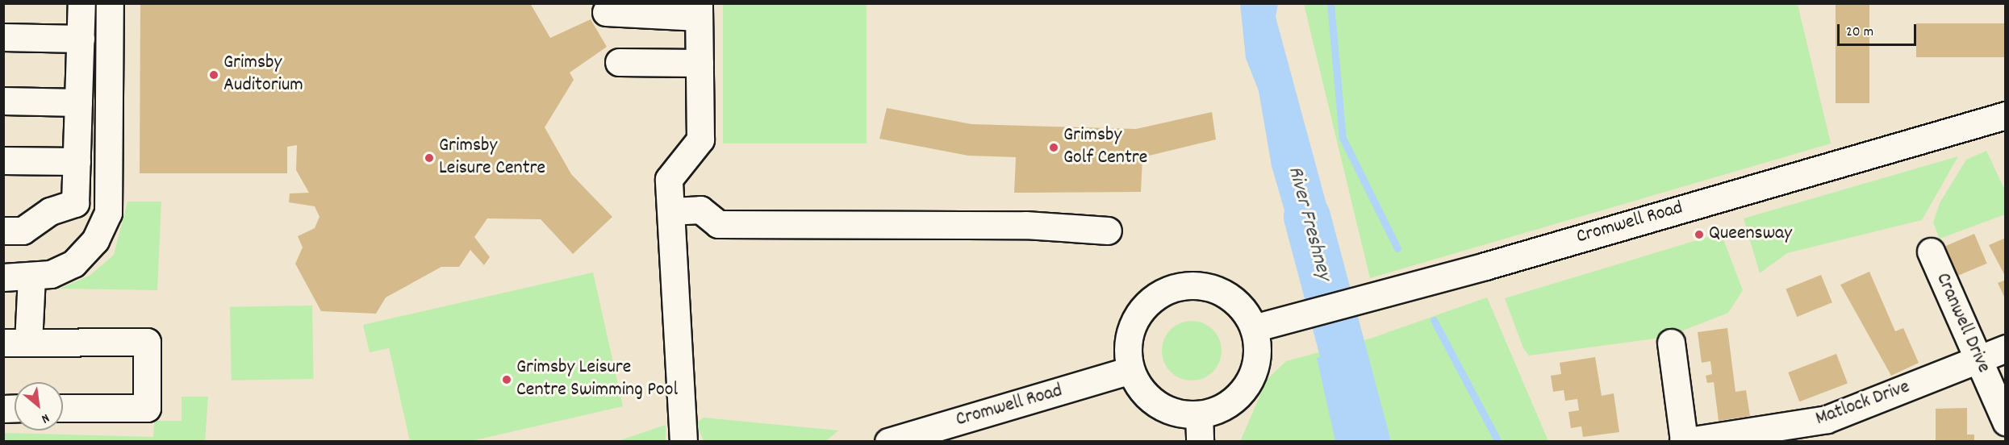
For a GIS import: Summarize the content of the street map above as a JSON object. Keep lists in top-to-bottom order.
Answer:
{
  "streets": {
    "street": ["Cromwell Road", "Cranwell Drive", "Matlock Drive"]
  },
  "crossings": [
    ["Cranwell Drive", "Matlock Drive"]
  ],
  "water": ["River Freshney"],
  "places": [
    "Grimsby Auditorium",
    "Grimsby Golf Centre",
    "Grimsby Leisure Centre",
    "Queensway",
    "Grimsby Leisure Centre Swimming Pool"
  ],
  "scale_bar": "20 m",
  "north": "bottom right"
}
